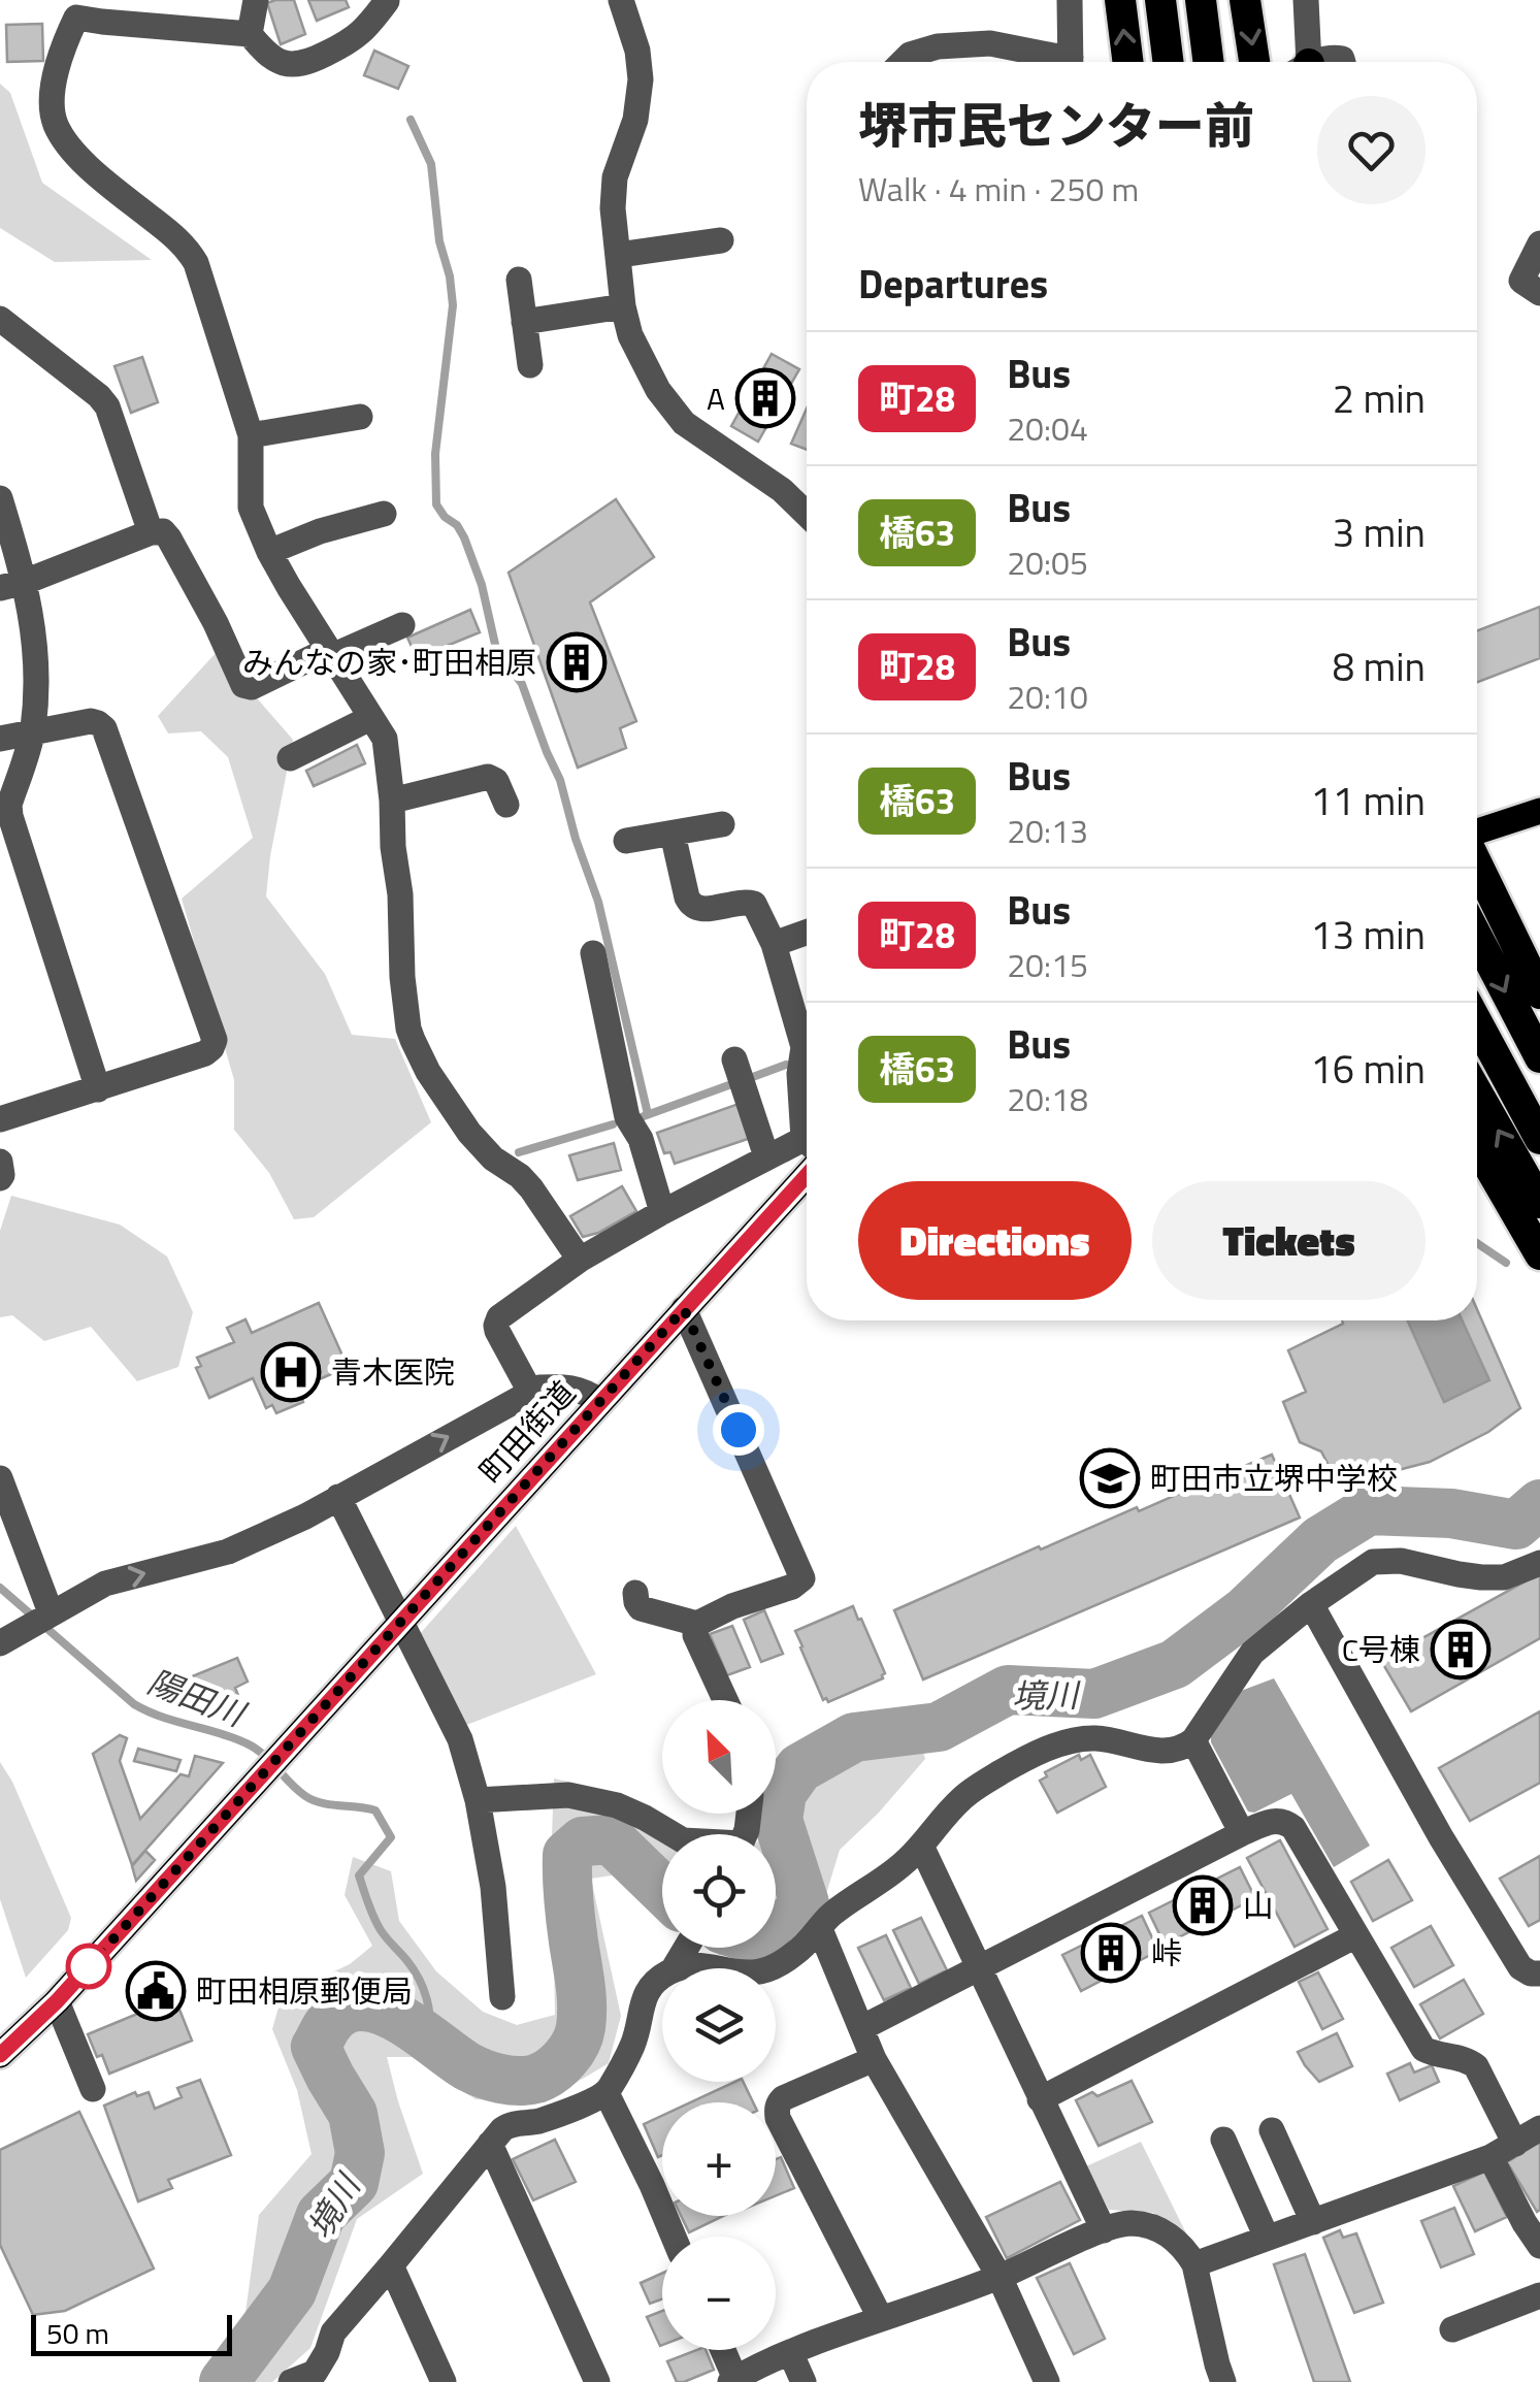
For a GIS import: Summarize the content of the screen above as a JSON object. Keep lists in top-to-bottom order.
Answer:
{
  "streets": {
    "main road": ["町田街道"]
  },
  "water": ["境川", "陽田川"],
  "places": {
    "building": [
      "A",
      "みんなの家･町田相原",
      "C号棟",
      "山",
      "峠"
    ],
    "hospital": ["青木医院"],
    "school or university": ["町田市立堺中学校"],
    "public building": ["町田相原郵便局"]
  },
  "lines": ["bus line 町28"],
  "scale_bar": "50 m",
  "north": "top left",
  "page": {
    "heading": [
      ["堺市民センター前", "Walk · 4 min · 250 m"],
      "Departures"
    ],
    "list": [
      {
        "mark": "町28",
        "name": "Bus",
        "note": "20:04",
        "value": "2 min"
      },
      {
        "mark": "橋63",
        "name": "Bus",
        "note": "20:05",
        "value": "3 min"
      },
      {
        "mark": "町28",
        "name": "Bus",
        "note": "20:10",
        "value": "8 min"
      },
      {
        "mark": "橋63",
        "name": "Bus",
        "note": "20:13",
        "value": "11 min"
      },
      {
        "mark": "町28",
        "name": "Bus",
        "note": "20:15",
        "value": "13 min"
      },
      {
        "mark": "橋63",
        "name": "Bus",
        "note": "20:18",
        "value": "16 min"
      }
    ],
    "buttons": ["Directions", "Tickets"],
    "map_buttons": ["+", "−"],
    "scale": "50 m"
  }
}
